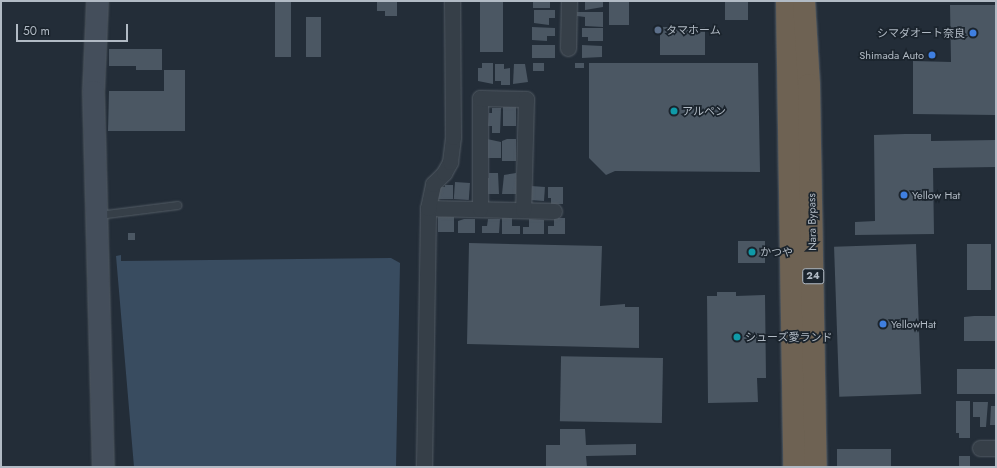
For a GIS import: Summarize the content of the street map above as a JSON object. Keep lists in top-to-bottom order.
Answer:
{
  "streets": {
    "highway": ["Nara Bypass", "24"]
  },
  "places": [
    "タマホーム",
    "シマダオート奈良",
    "Shimada Auto",
    "アルペン",
    "Yellow Hat",
    "かつや",
    "YellowHat",
    "シューズ愛ランド"
  ],
  "scale_bar": "50 m"
}
